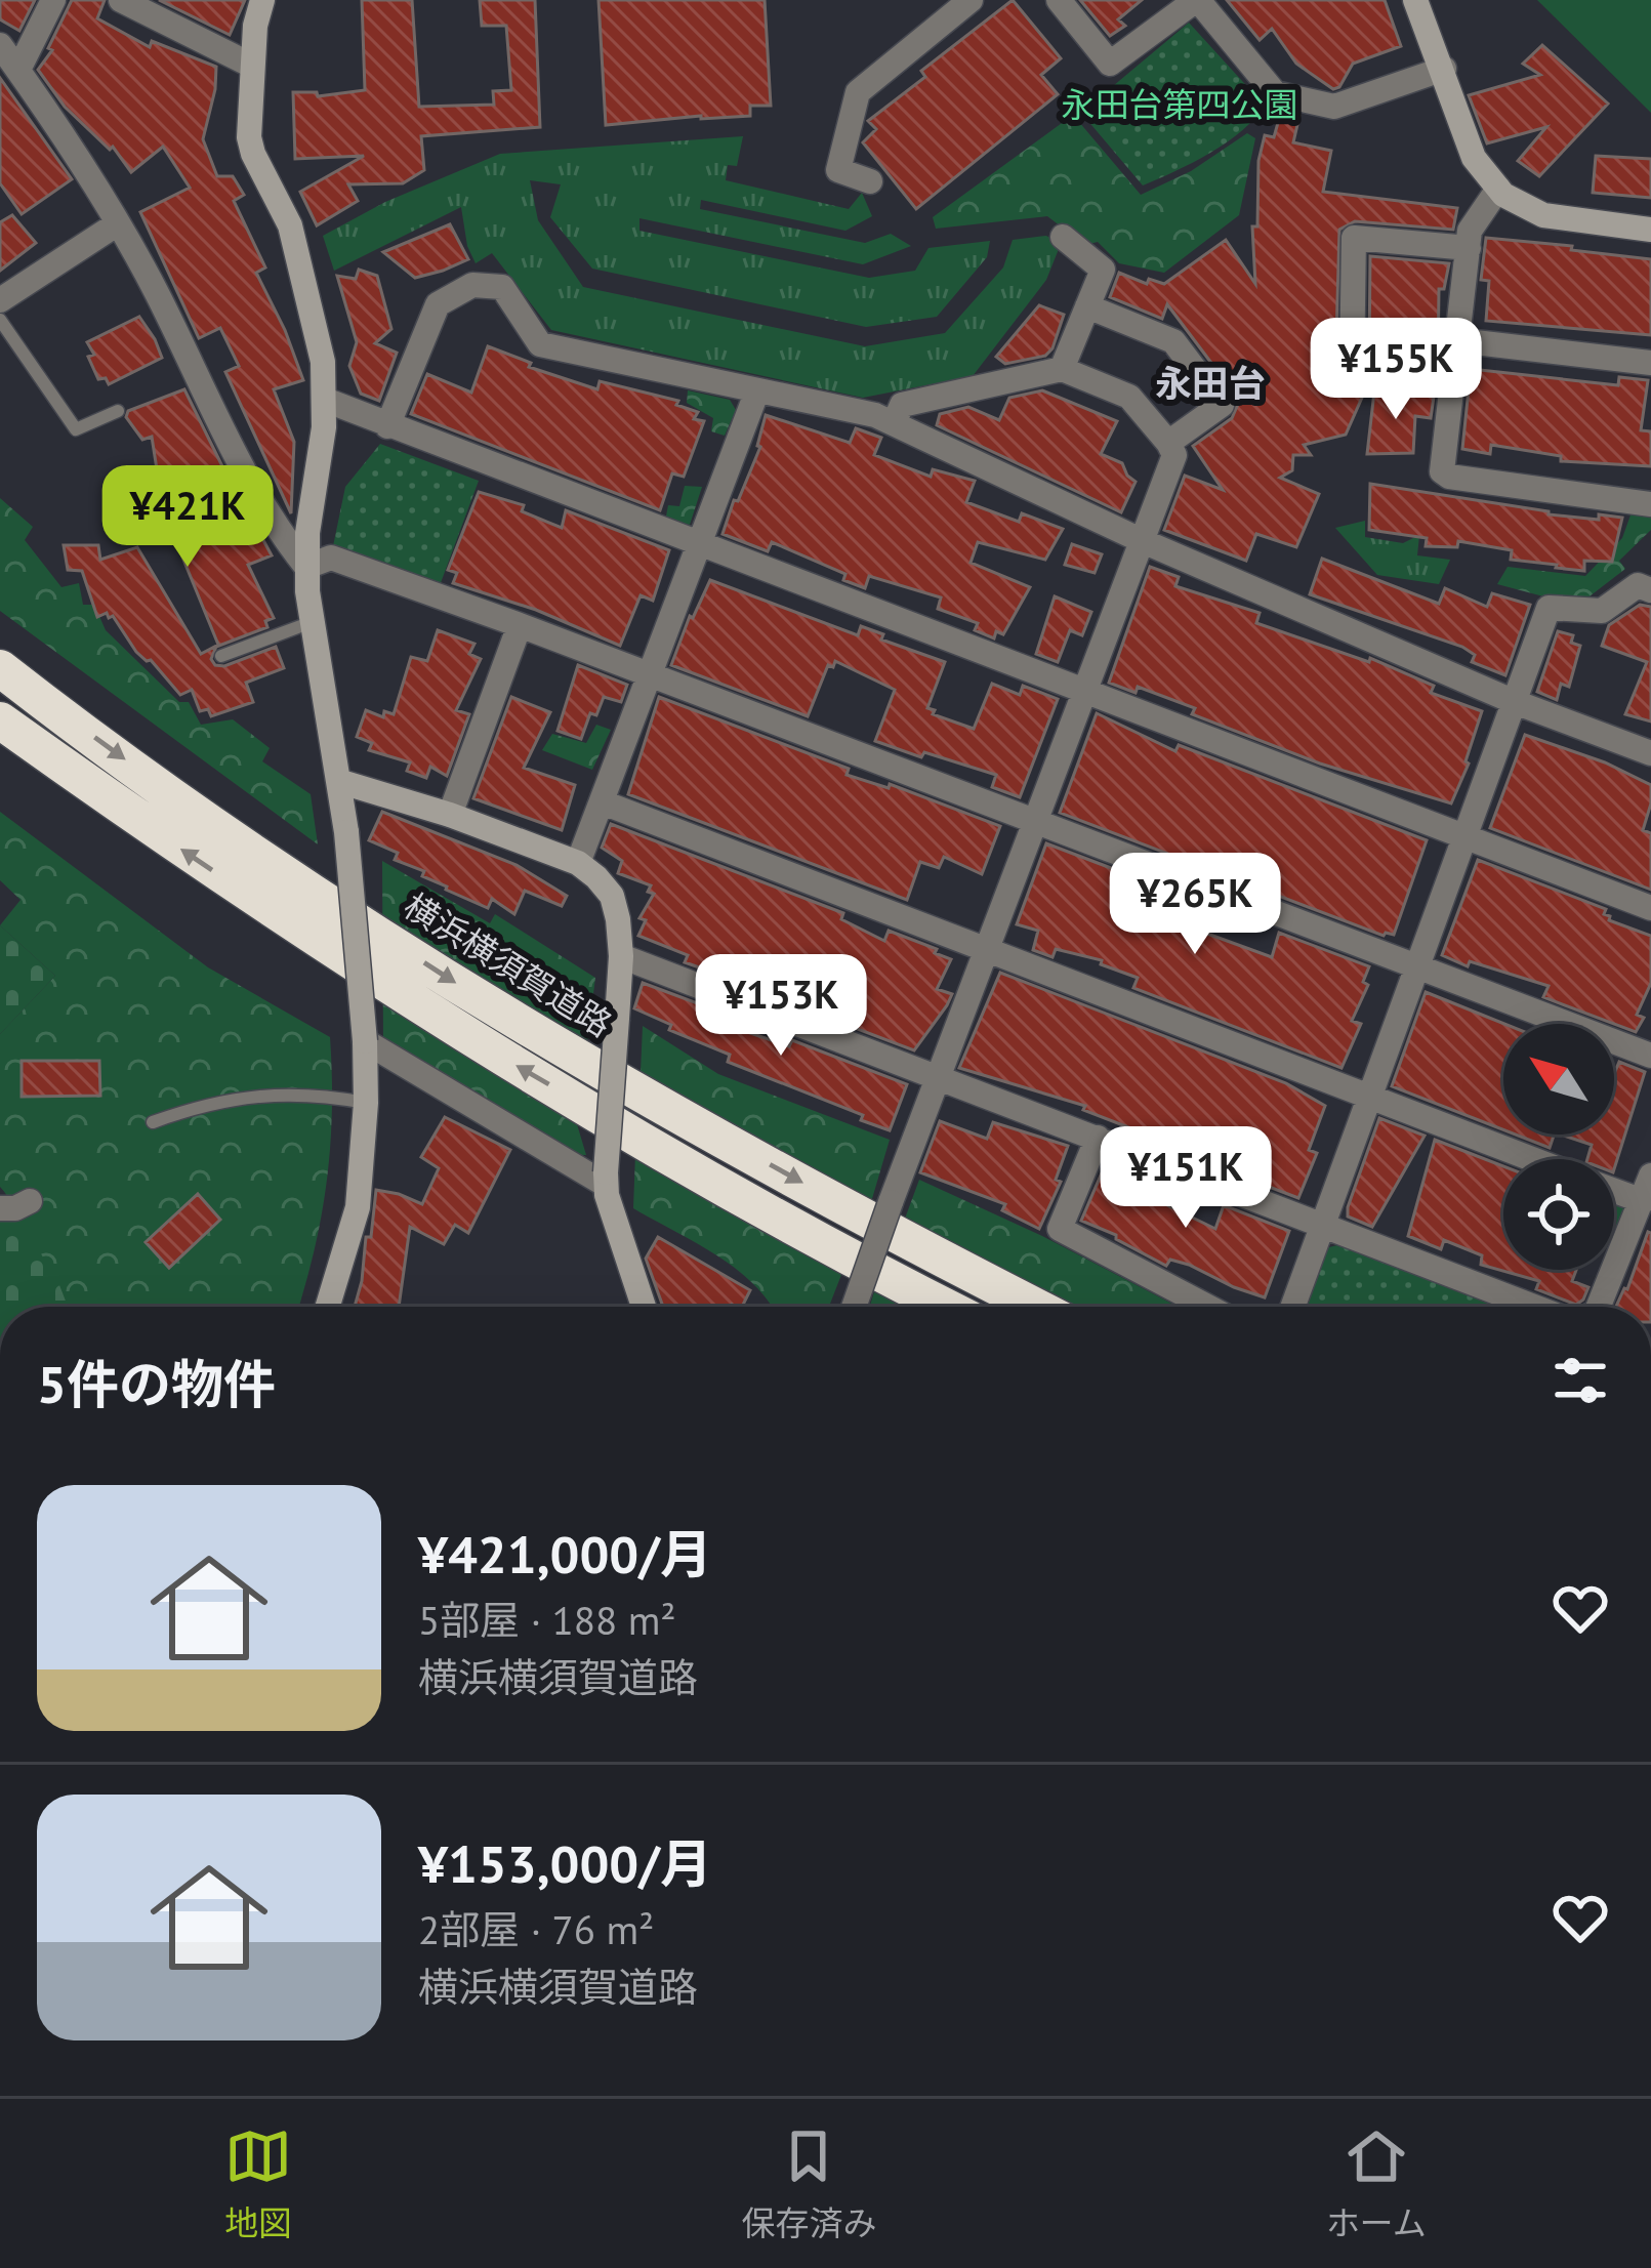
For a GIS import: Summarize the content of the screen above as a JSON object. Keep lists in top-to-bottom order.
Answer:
{
  "streets": {
    "highway": ["横浜横須賀道路"]
  },
  "districts": ["永田台"],
  "parks": ["永田台第四公園"],
  "north": "top left",
  "page": {
    "price": [
      "¥155K",
      "¥421K",
      "¥265K",
      "¥153K",
      "¥151K"
    ],
    "heading": "5件の物件",
    "list": [
      {
        "name": "¥421,000/月",
        "note": "5部屋 · 188 m² · 横浜横須賀道路"
      },
      {
        "name": "¥153,000/月",
        "note": "2部屋 · 76 m² · 横浜横須賀道路"
      }
    ],
    "tabs": ["地図", "保存済み", "ホーム"]
  }
}
